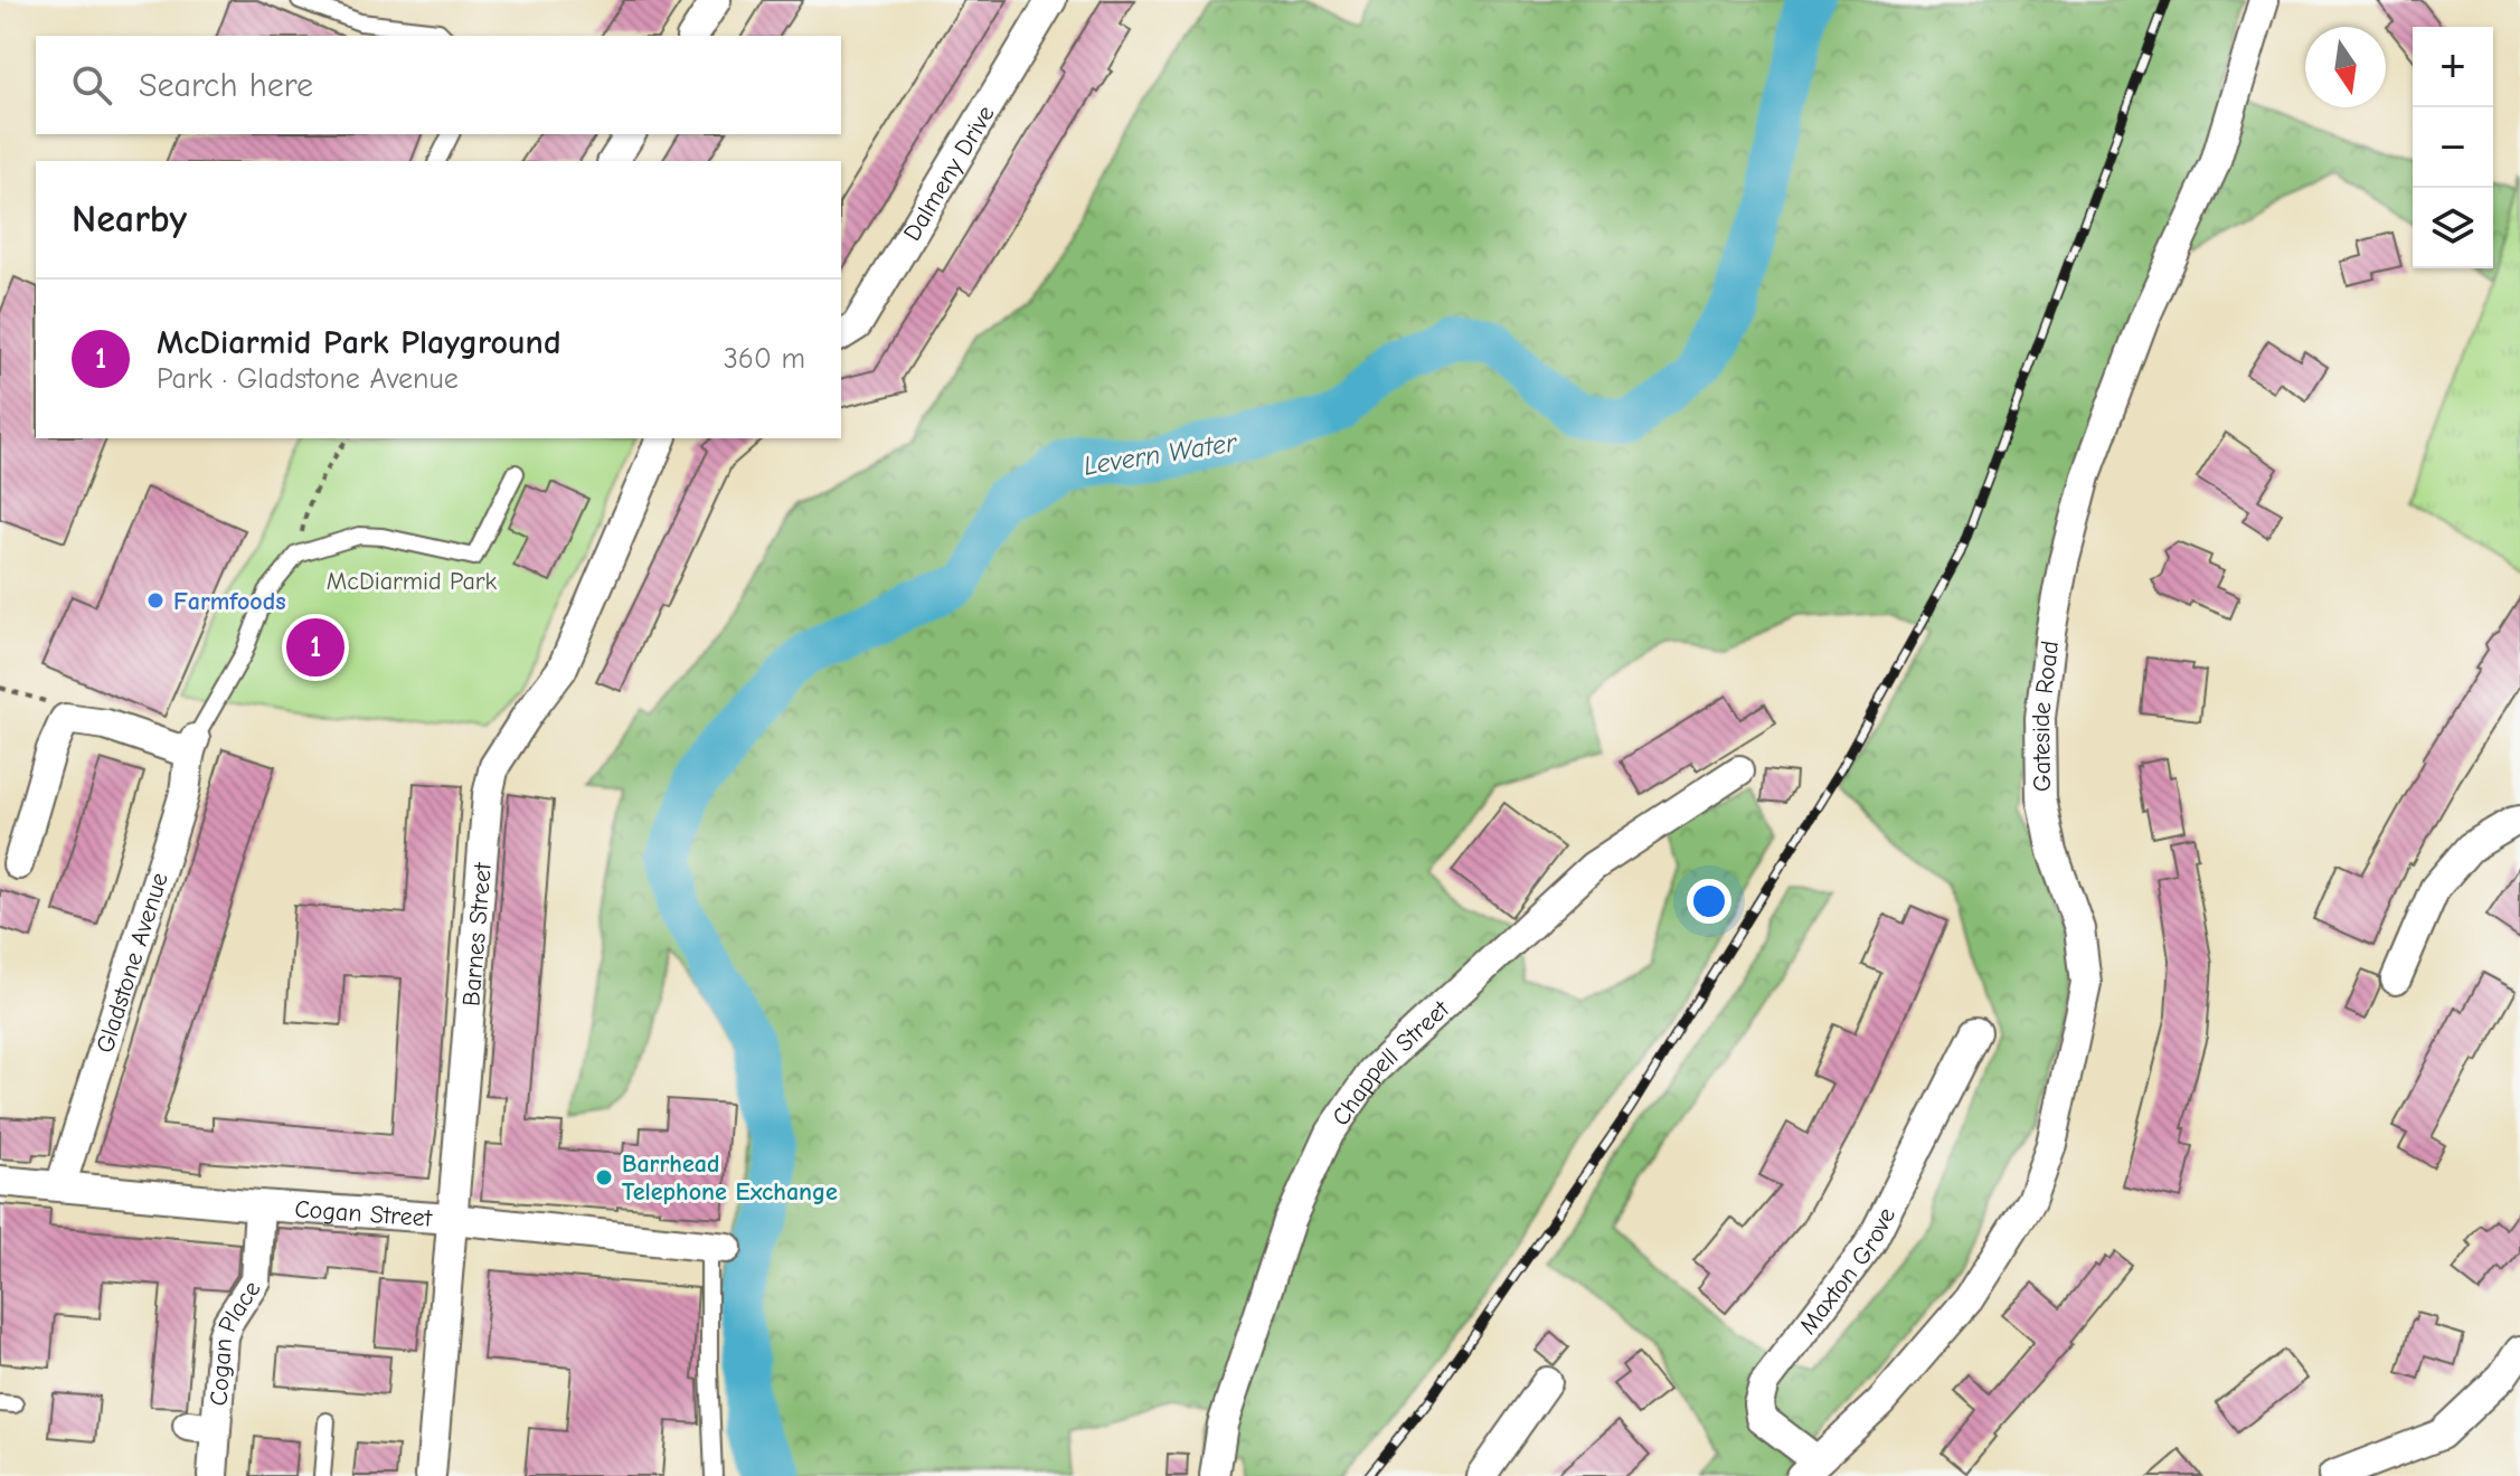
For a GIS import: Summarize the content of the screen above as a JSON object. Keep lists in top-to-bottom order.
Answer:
{
  "streets": {
    "street": [
      "Dalmeny Drive",
      "Gateside Road",
      "Barnes Street",
      "Gladstone Avenue",
      "Chappell Street",
      "Cogan Street",
      "Maxton Grove",
      "Cogan Place"
    ]
  },
  "crossings": [
    ["Gateside Road", "Maxton Grove"],
    ["Barnes Street", "Cogan Street"],
    ["Gladstone Avenue", "Cogan Street"],
    ["Cogan Street", "Cogan Place"]
  ],
  "water": ["Levern Water"],
  "parks": ["McDiarmid Park"],
  "places": ["Farmfoods", "Barrhead Telephone Exchange"],
  "north": "bottom",
  "page": {
    "map_buttons": ["+", "−"],
    "search": "Search here",
    "heading": "Nearby",
    "list": [
      {
        "mark": "1",
        "name": "McDiarmid Park Playground",
        "note": "Park · Gladstone Avenue",
        "value": "360 m"
      }
    ],
    "pins": "1"
  }
}
